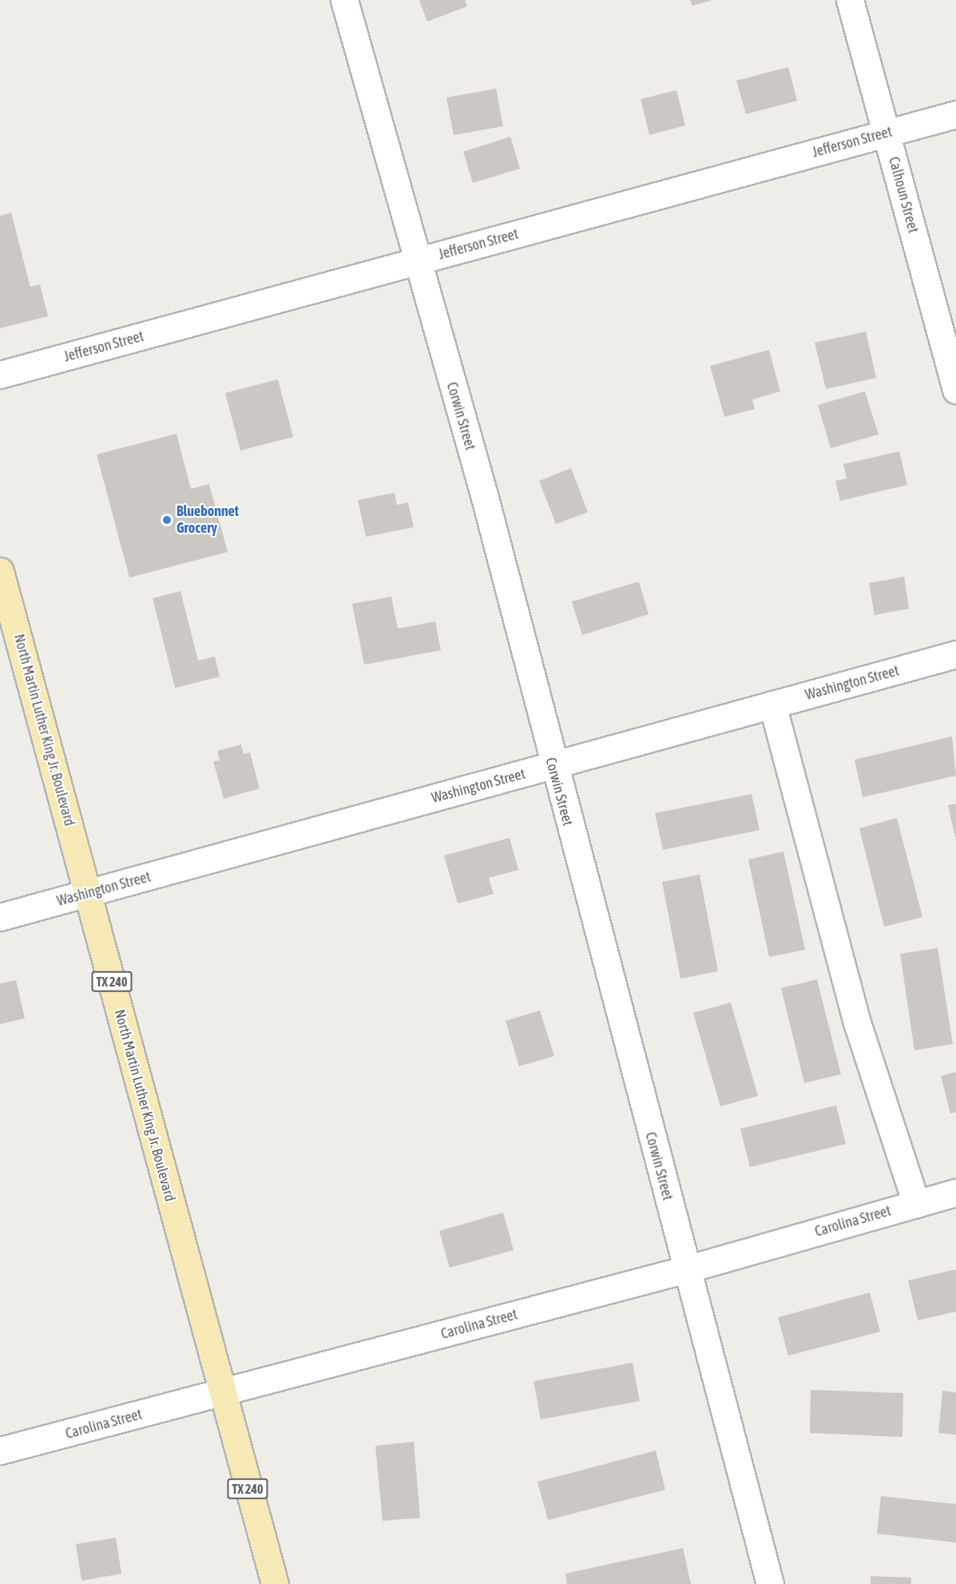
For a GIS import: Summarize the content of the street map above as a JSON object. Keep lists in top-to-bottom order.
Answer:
{
  "streets": {
    "main road": ["North Martin Luther King Jr. Boulevard", "TX 240"],
    "street": [
      "Jefferson Street",
      "Calhoun Street",
      "Corwin Street",
      "Washington Street",
      "Carolina Street"
    ]
  },
  "crossings": [
    ["Jefferson Street", "Calhoun Street"],
    ["Jefferson Street", "Corwin Street"],
    ["Corwin Street", "Washington Street"],
    ["Corwin Street", "Carolina Street"],
    ["Washington Street", "North Martin Luther King Jr. Boulevard"],
    ["North Martin Luther King Jr. Boulevard", "Carolina Street"]
  ],
  "places": ["Bluebonnet Grocery"]
}
